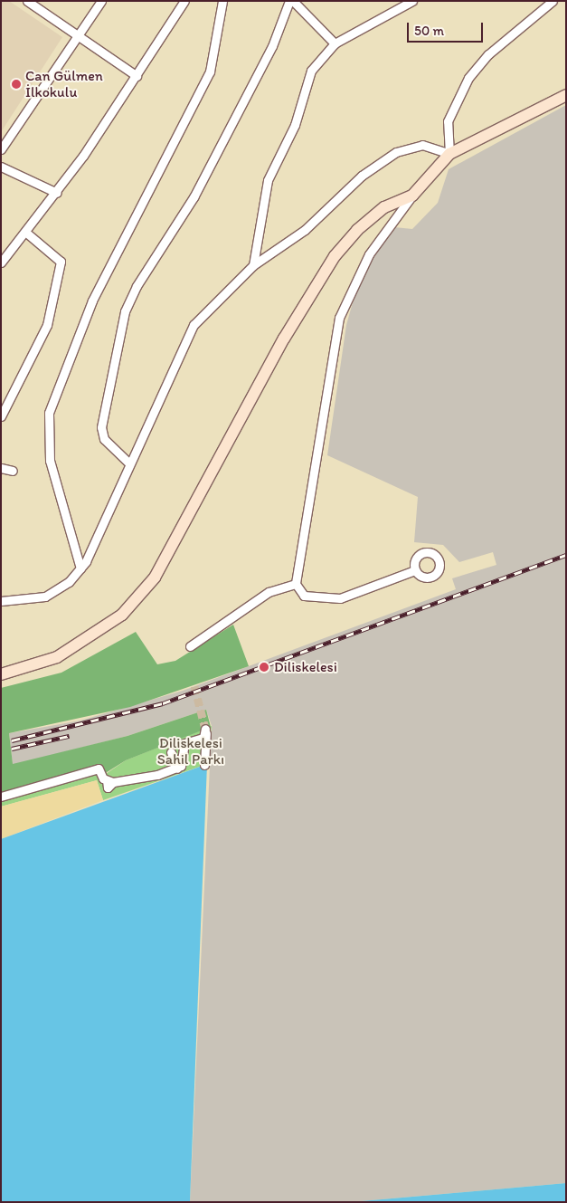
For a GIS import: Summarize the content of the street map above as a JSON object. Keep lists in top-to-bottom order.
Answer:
{
  "parks": ["Diliskelesi Sahil Parkı"],
  "places": ["Can Gülmen İlkokulu", "Diliskelesi"],
  "scale_bar": "50 m"
}
